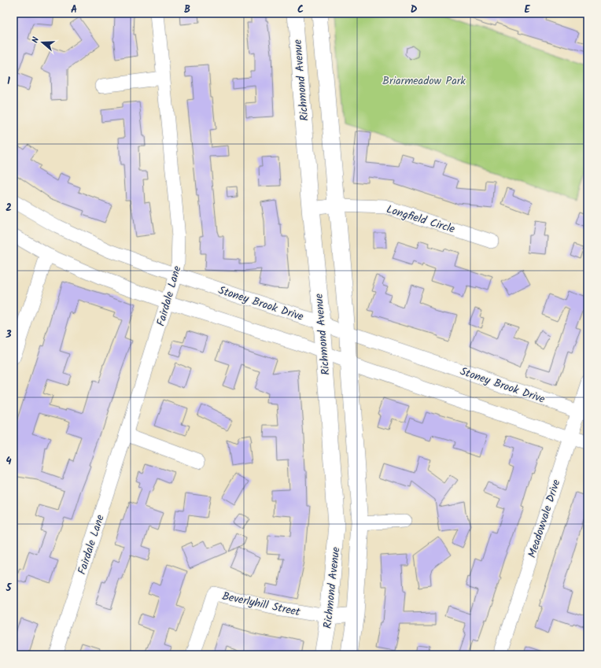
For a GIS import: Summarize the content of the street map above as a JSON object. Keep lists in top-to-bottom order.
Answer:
{
  "streets": {
    "main road": ["Richmond Avenue"],
    "street": [
      "Longfield Circle",
      "Fairdale Lane",
      "Stoney Brook Drive",
      "Meadowvale Drive",
      "Beverlyhill Street"
    ]
  },
  "crossings": [
    ["Richmond Avenue", "Longfield Circle"],
    ["Richmond Avenue", "Stoney Brook Drive"],
    ["Richmond Avenue", "Beverlyhill Street"],
    ["Fairdale Lane", "Stoney Brook Drive"],
    ["Stoney Brook Drive", "Meadowvale Drive"]
  ],
  "parks": ["Briarmeadow Park"],
  "north": "left",
  "grid": {
    "columns": [
      "A",
      "B",
      "C",
      "D",
      "E"
    ],
    "rows": [
      "1",
      "2",
      "3",
      "4",
      "5"
    ]
  }
}
